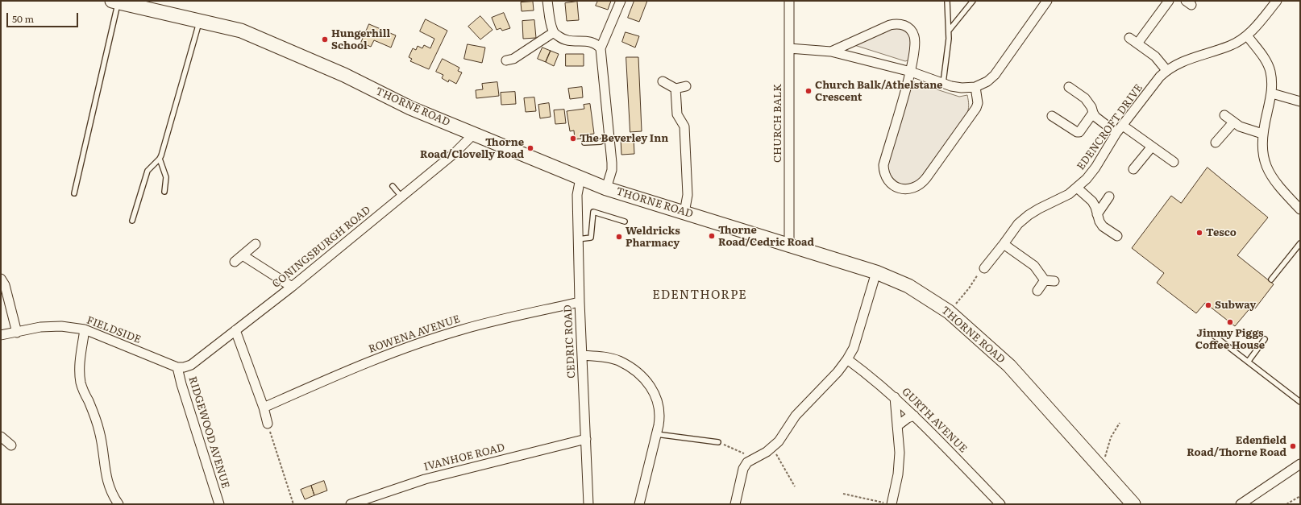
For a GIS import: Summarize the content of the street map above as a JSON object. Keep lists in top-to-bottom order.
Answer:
{
  "streets": {
    "main road": ["THORNE ROAD"],
    "street": [
      "CHURCH BALK",
      "EDENCROFT DRIVE",
      "CONINGSBURGH ROAD",
      "FIELDSIDE",
      "ROWENA AVENUE",
      "CEDRIC ROAD",
      "GURTH AVENUE",
      "RIDGEWOOD AVENUE",
      "IVANHOE ROAD"
    ]
  },
  "crossings": [
    ["THORNE ROAD", "CHURCH BALK"],
    ["THORNE ROAD", "CONINGSBURGH ROAD"],
    ["THORNE ROAD", "CEDRIC ROAD"],
    ["CONINGSBURGH ROAD", "FIELDSIDE"],
    ["CONINGSBURGH ROAD", "RIDGEWOOD AVENUE"],
    ["FIELDSIDE", "RIDGEWOOD AVENUE"],
    ["ROWENA AVENUE", "CEDRIC ROAD"],
    ["CEDRIC ROAD", "IVANHOE ROAD"]
  ],
  "districts": ["EDENTHORPE"],
  "places": [
    "Hungerhill School",
    "Church Balk/Athelstane Crescent",
    "The Beverley Inn",
    "Thorne Road/Clovelly Road",
    "Tesco",
    "Thorne Road/Cedric Road",
    "Weldricks Pharmacy",
    "Subway",
    "Jimmy Piggs Coffee House",
    "Edenfield Road/Thorne Road"
  ],
  "scale_bar": "50 m"
}
